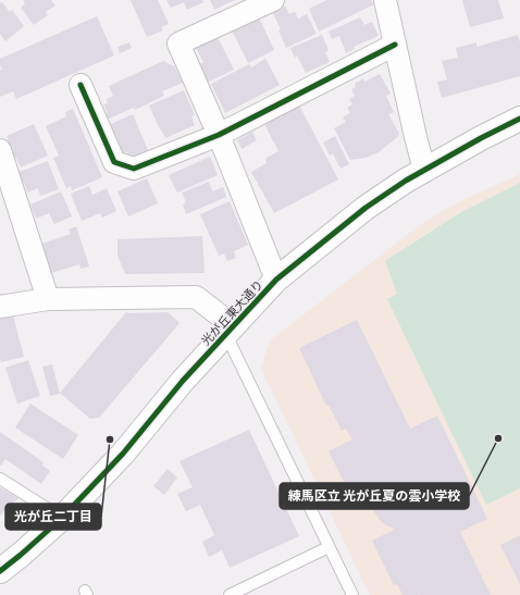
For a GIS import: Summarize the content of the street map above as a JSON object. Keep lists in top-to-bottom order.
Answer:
{
  "streets": {
    "street": ["光が丘東大通り"]
  },
  "places": ["練馬区立 光が丘夏の雲小学校", "光が丘二丁目"]
}
